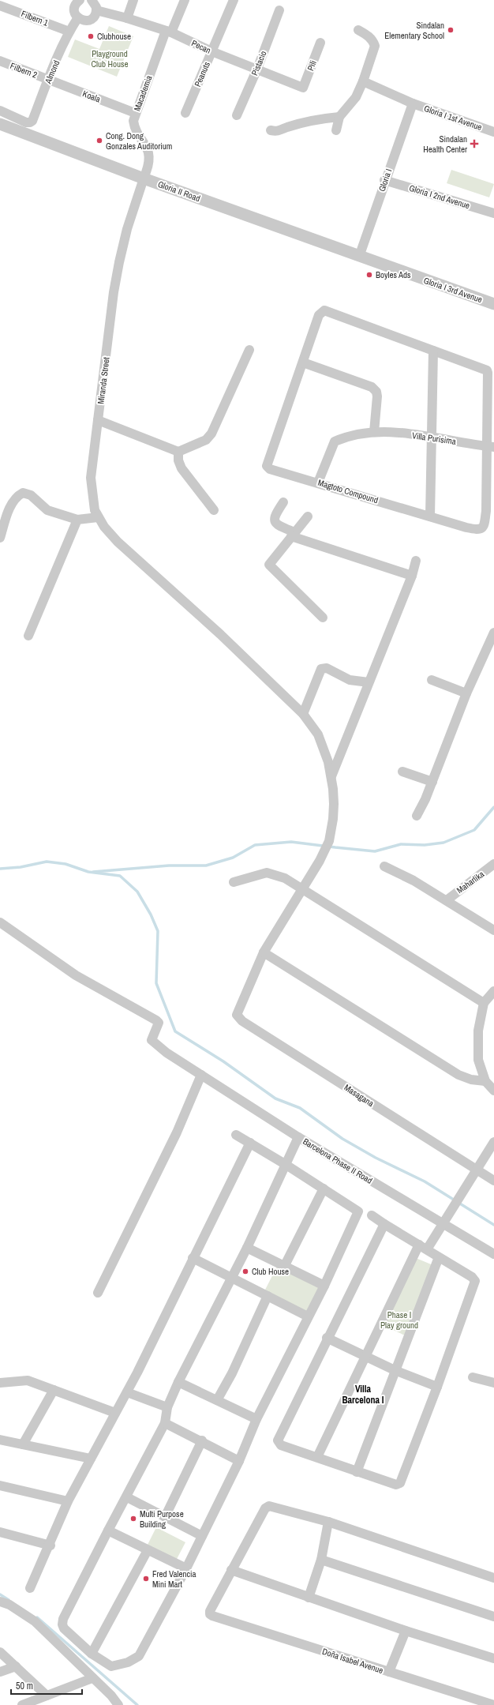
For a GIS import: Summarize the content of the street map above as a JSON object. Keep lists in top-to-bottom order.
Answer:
{
  "streets": {
    "street": [
      "Filbern 1",
      "Pecan",
      "Pistacio",
      "Pili",
      "Filbern 2",
      "Almond",
      "Peanuts",
      "Macademia",
      "Koala",
      "Gloria I 1st Avenue",
      "Gloria I",
      "Gloria II Road",
      "Gloria I 2nd Avenue",
      "Gloria I 3rd Avenue",
      "Miranda Street",
      "Villa Purisima",
      "Magtoto Compound",
      "Maharlika",
      "Masagana",
      "Barcelona Phase II Road",
      "Doña Isabel Avenue"
    ]
  },
  "crossings": [
    ["Filbern 1", "Almond"],
    ["Pecan", "Pistacio"],
    ["Pecan", "Pili"],
    ["Pecan", "Peanuts"],
    ["Pecan", "Macademia"],
    ["Filbern 2", "Almond"],
    ["Filbern 2", "Koala"],
    ["Almond", "Koala"],
    ["Macademia", "Koala"],
    ["Macademia", "Gloria II Road"],
    ["Macademia", "Miranda Street"],
    ["Gloria I 1st Avenue", "Gloria I"],
    ["Gloria I", "Gloria II Road"],
    ["Gloria I", "Gloria I 2nd Avenue"],
    ["Gloria I", "Gloria I 3rd Avenue"],
    ["Gloria II Road", "Gloria I 3rd Avenue"],
    ["Gloria II Road", "Miranda Street"],
    ["Miranda Street", "Masagana"],
    ["Villa Purisima", "Magtoto Compound"]
  ],
  "districts": ["Villa Barcelona I"],
  "parks": ["Playground Club House", "Phase I Play ground"],
  "places": {
    "other": [
      "Sindalan Elementary School",
      "Clubhouse",
      "Cong. Dong Gonzales Auditorium",
      "Boyles Ads",
      "Club House",
      "Multi Purpose Building",
      "Fred Valencia Mini Mart"
    ],
    "health": ["Sindalan Health Center"]
  },
  "scale_bar": "50 m"
}
